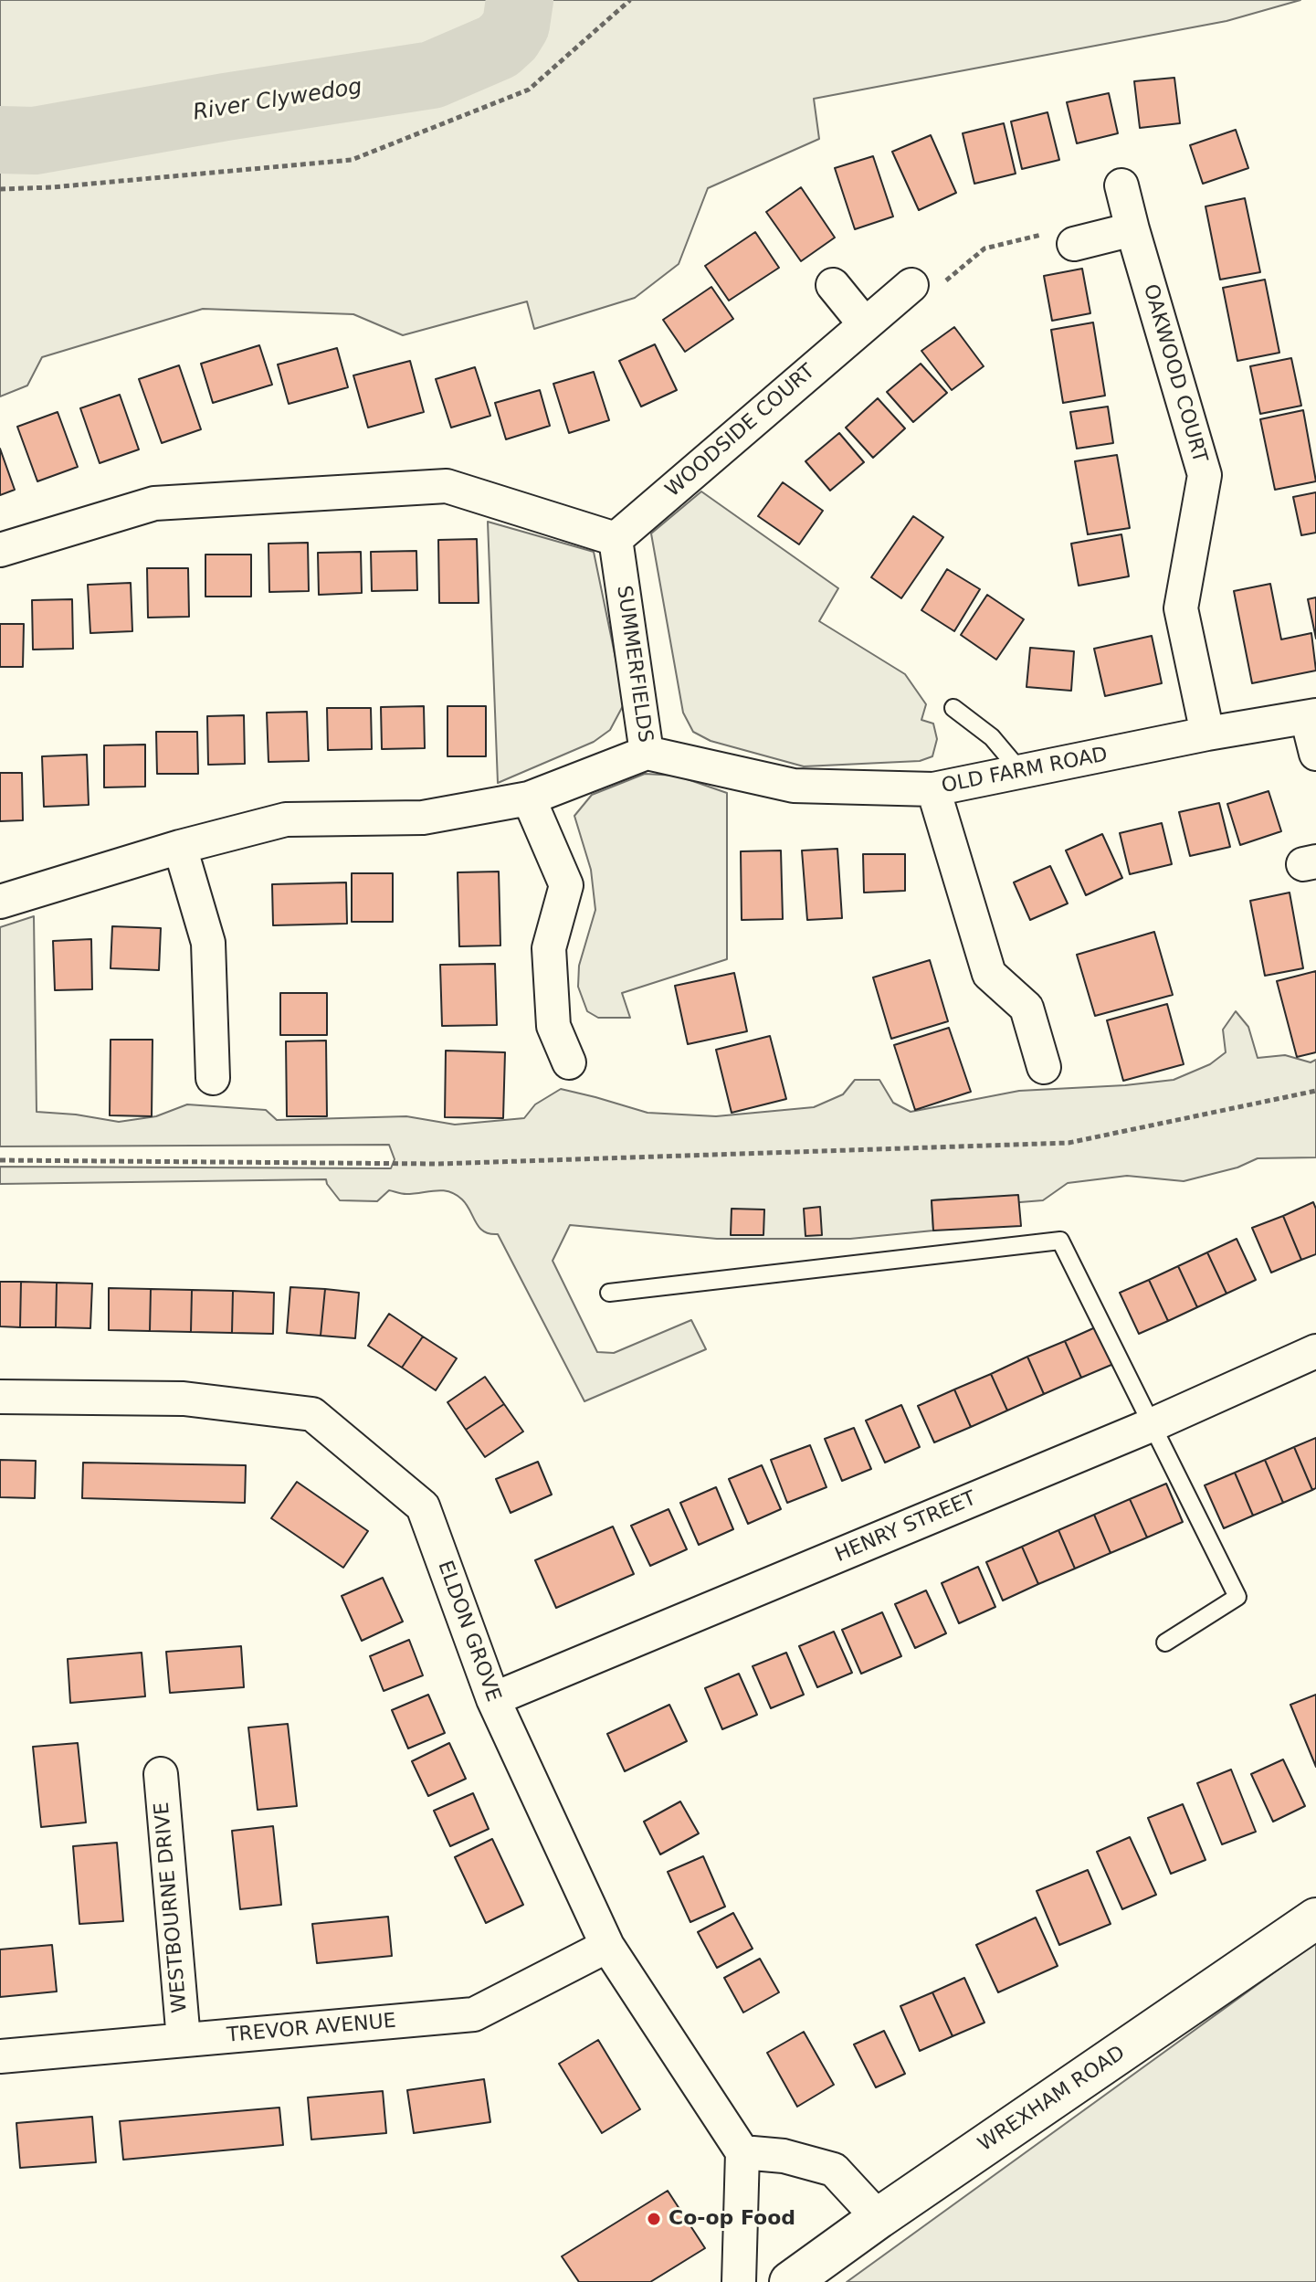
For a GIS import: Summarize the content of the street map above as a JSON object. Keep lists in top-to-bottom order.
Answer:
{
  "streets": {
    "main road": ["WREXHAM ROAD"],
    "street": [
      "OAKWOOD COURT",
      "WOODSIDE COURT",
      "SUMMERFIELDS",
      "OLD FARM ROAD",
      "HENRY STREET",
      "ELDON GROVE",
      "WESTBOURNE DRIVE",
      "TREVOR AVENUE"
    ]
  },
  "crossings": [
    ["OAKWOOD COURT", "OLD FARM ROAD"],
    ["WOODSIDE COURT", "SUMMERFIELDS"],
    ["SUMMERFIELDS", "OLD FARM ROAD"],
    ["HENRY STREET", "ELDON GROVE"],
    ["ELDON GROVE", "TREVOR AVENUE"],
    ["WESTBOURNE DRIVE", "TREVOR AVENUE"]
  ],
  "water": ["River Clywedog"],
  "places": ["Co-op Food"]
}
